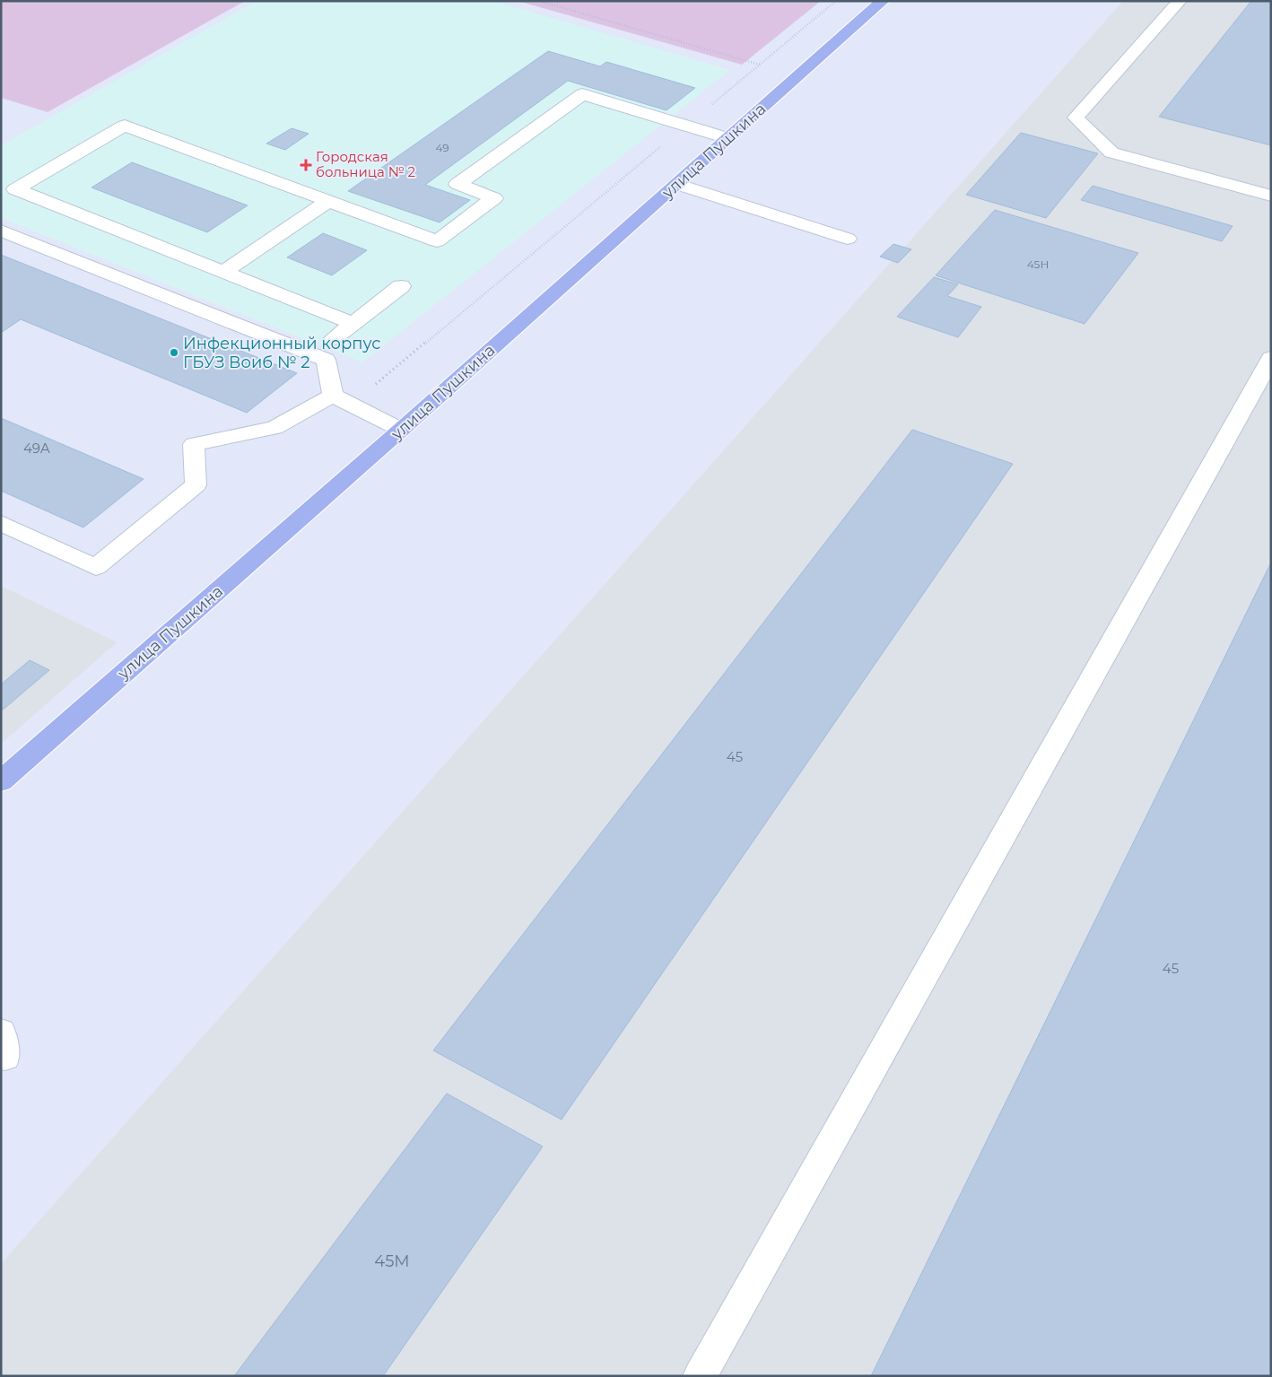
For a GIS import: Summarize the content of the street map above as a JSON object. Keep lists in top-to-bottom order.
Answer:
{
  "streets": {
    "main road": ["улица Пушкина"]
  },
  "places": {
    "health": ["Городская больница № 2"],
    "other": ["Инфекционный корпус ГБУЗ Воиб № 2"]
  },
  "house_numbers": [
    "49",
    "45Н",
    "49А",
    "45",
    "45",
    "45М"
  ]
}
